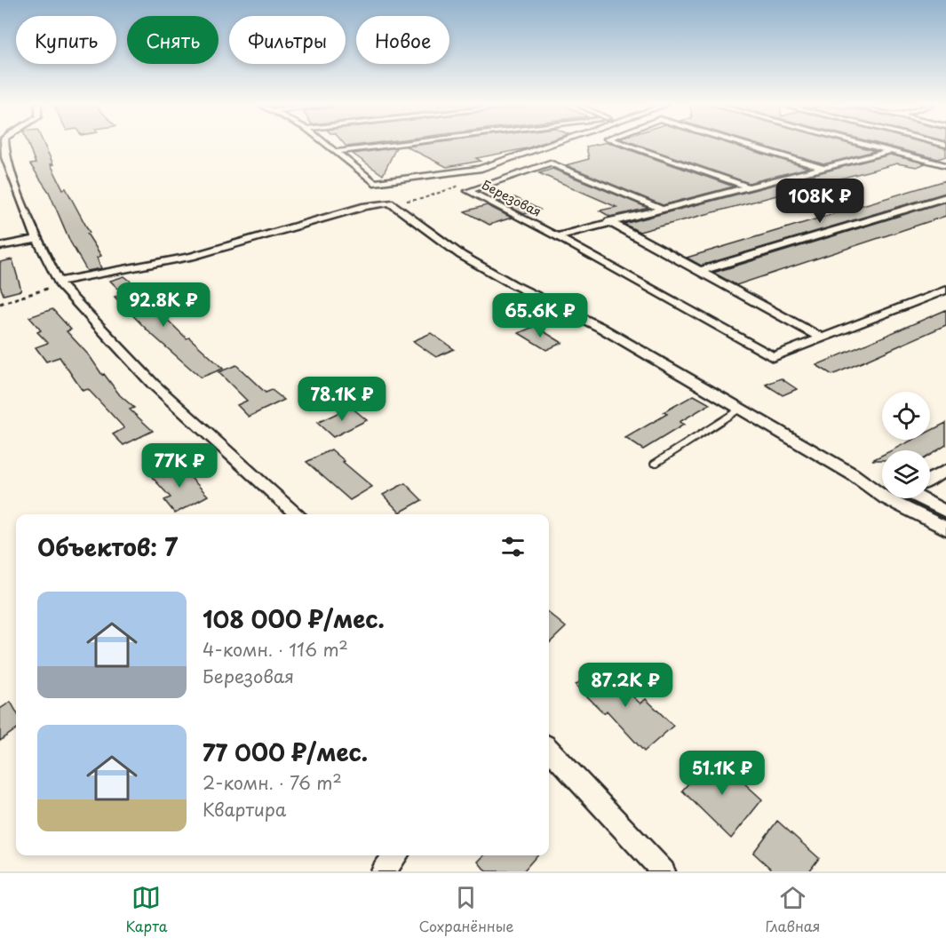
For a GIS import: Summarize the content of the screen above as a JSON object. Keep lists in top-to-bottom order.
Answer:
{
  "streets": {
    "street": ["Березовая"]
  },
  "page": {
    "chip": [
      "Купить",
      "Снять",
      "Фильтры",
      "Новое"
    ],
    "price": [
      "108K ₽",
      "92.8K ₽",
      "65.6K ₽",
      "78.1K ₽",
      "77K ₽",
      "87.2K ₽",
      "51.1K ₽"
    ],
    "heading": "Объектов: 7",
    "list": [
      {
        "name": "108 000 ₽/мес.",
        "note": "4-комн. · 116 m² · Березовая"
      },
      {
        "name": "77 000 ₽/мес.",
        "note": "2-комн. · 76 m² · Квартира"
      }
    ],
    "tabs": ["Карта", "Сохранённые", "Главная"]
  }
}
